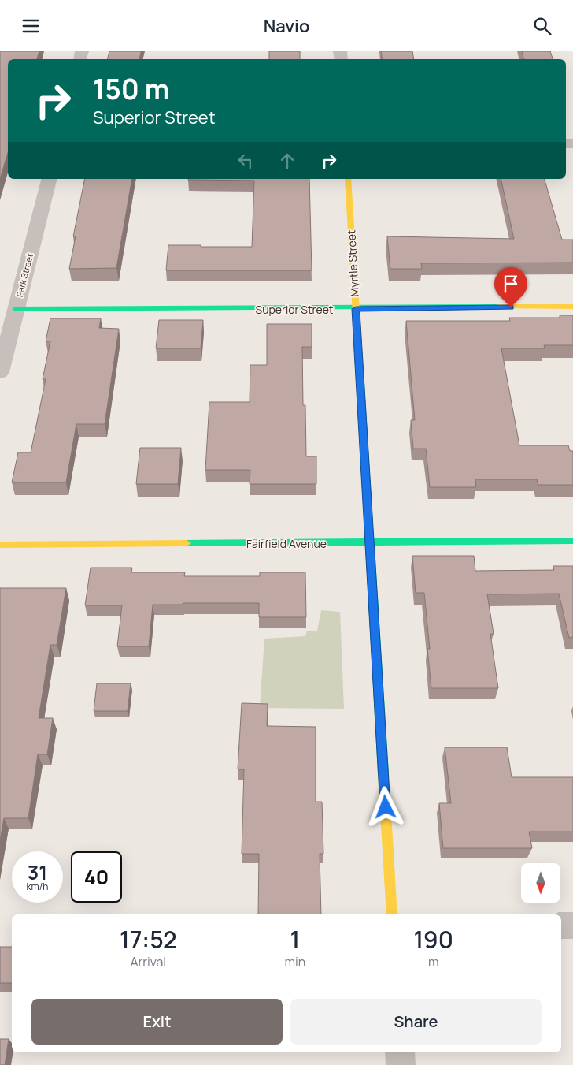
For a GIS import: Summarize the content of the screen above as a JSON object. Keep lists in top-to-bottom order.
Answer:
{
  "streets": {
    "street": [
      "Myrtle Street",
      "Park Street",
      "Superior Street",
      "Fairfield Avenue"
    ]
  },
  "crossings": [
    ["Myrtle Street", "Superior Street"],
    ["Myrtle Street", "Fairfield Avenue"],
    ["Park Street", "Superior Street"]
  ],
  "north": "bottom",
  "page": {
    "header": "Navio",
    "turn": ["150 m", "Superior Street"],
    "speed": "31 km/h",
    "limit": "40",
    "eta": [
      "17:52",
      "Arrival",
      "1",
      "min",
      "190",
      "m"
    ],
    "buttons": ["Exit", "Share"]
  }
}
